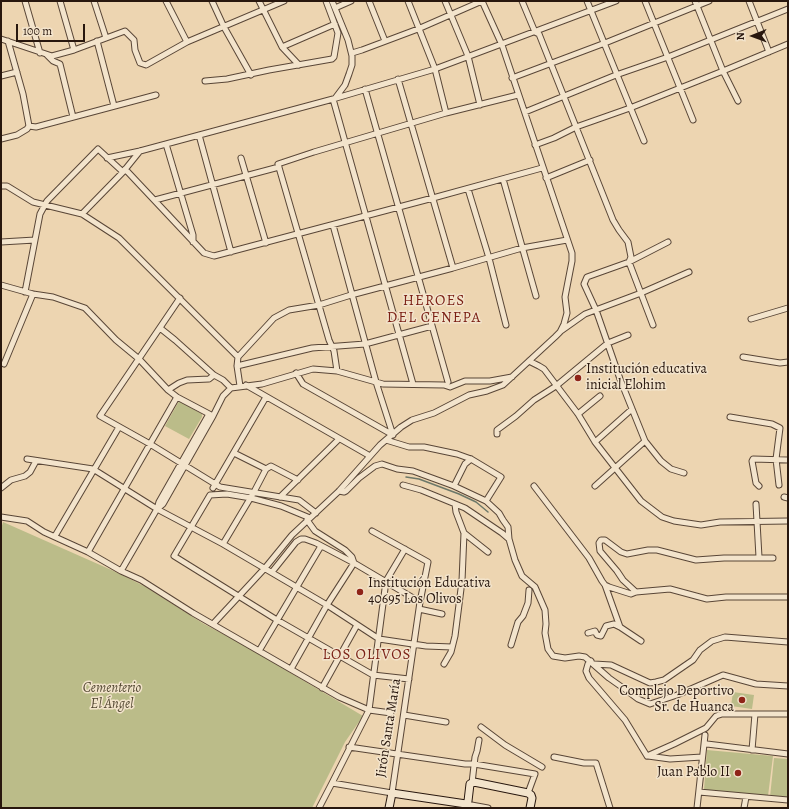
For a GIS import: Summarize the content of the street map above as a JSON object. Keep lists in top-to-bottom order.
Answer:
{
  "streets": {
    "street": ["Jirón Santa María"]
  },
  "districts": ["HEROES DEL CENEPA", "LOS OLIVOS"],
  "parks": ["Cementerio El Ángel"],
  "places": [
    "Institución educativa inicial Elohim",
    "Institución Educativa 40695 Los Olivos",
    "Complejo Deportivo Sr. de Huanca",
    "Juan Pablo II"
  ],
  "scale_bar": "100 m",
  "north": "left"
}
